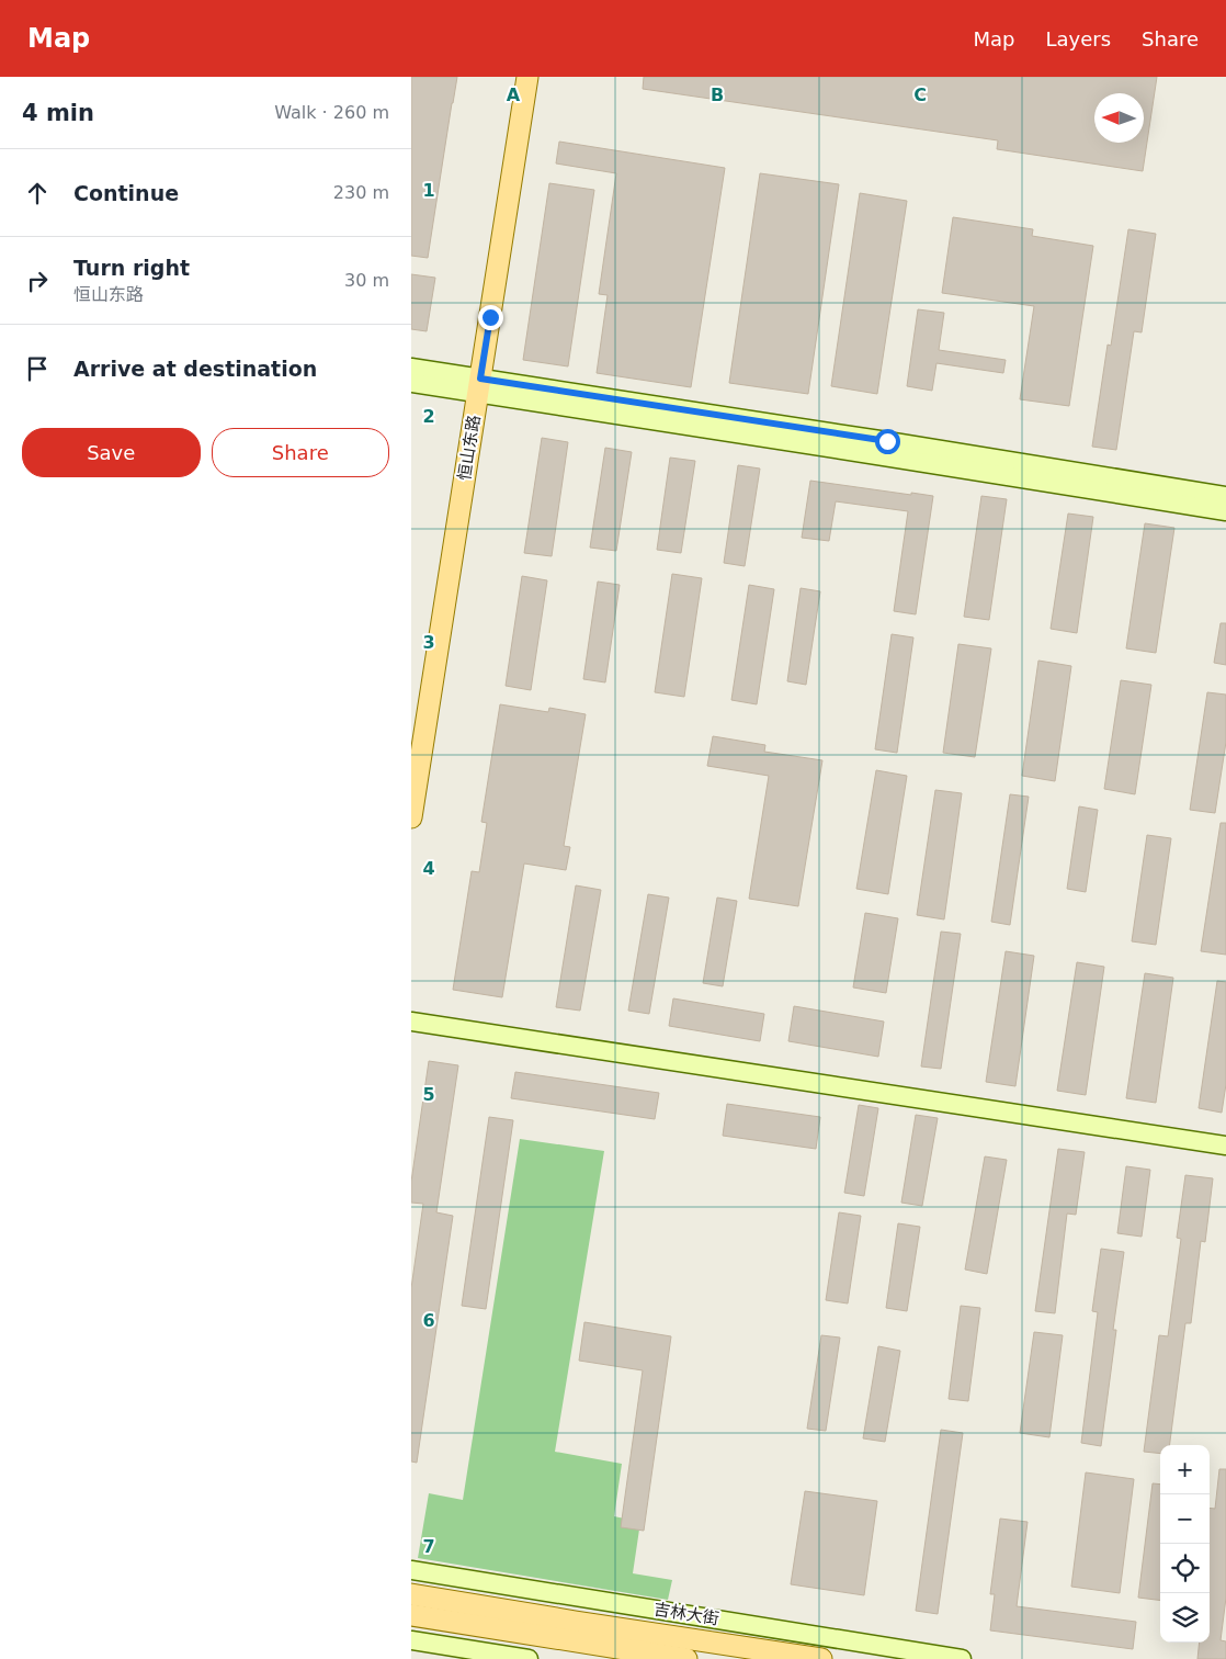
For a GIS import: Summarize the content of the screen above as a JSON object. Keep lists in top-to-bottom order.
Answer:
{
  "streets": {
    "main road": ["恒山东路", "吉林大街"]
  },
  "north": "left",
  "page": {
    "header": "Map",
    "nav": ["Map", "Layers", "Share"],
    "heading": ["4 min", "Walk · 260 m"],
    "list": [
      ["Continue", "230 m"],
      ["Turn right", "恒山东路", "30 m"],
      "Arrive at destination"
    ],
    "buttons": ["Save", "Share"],
    "map_buttons": ["+", "−"]
  },
  "grid": {
    "columns": ["A", "B", "C"],
    "rows": [
      "1",
      "2",
      "3",
      "4",
      "5",
      "6",
      "7"
    ]
  }
}
